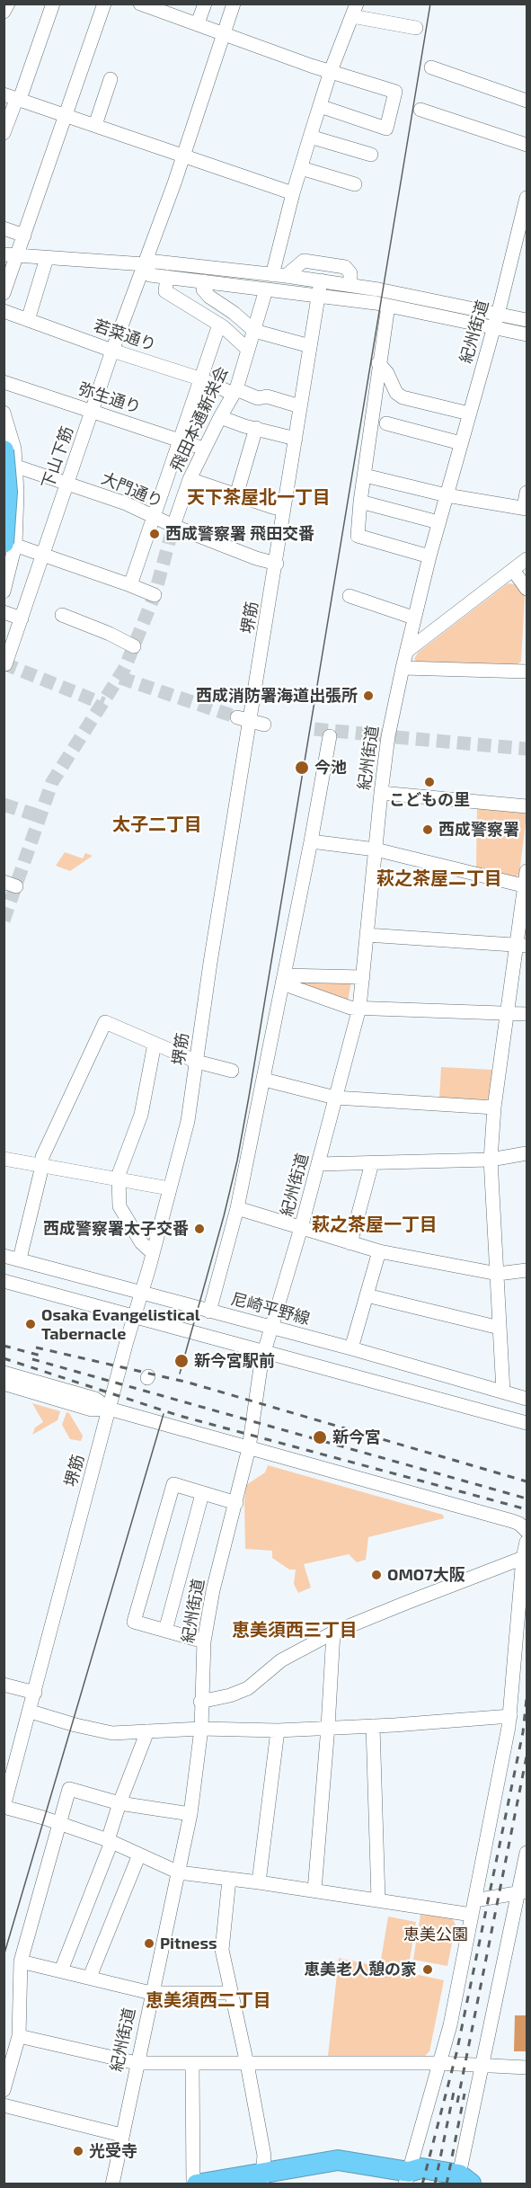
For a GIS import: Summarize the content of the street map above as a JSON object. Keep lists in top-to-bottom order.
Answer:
{
  "streets": {
    "street": [
      "紀州街道",
      "若菜通り",
      "弥生通り",
      "飛田本通新栄会",
      "下山下筋",
      "大門通り",
      "堺筋",
      "尼崎平野線"
    ]
  },
  "crossings": [
    ["紀州街道", "尼崎平野線"],
    ["若菜通り", "飛田本通新栄会"],
    ["若菜通り", "下山下筋"],
    ["若菜通り", "堺筋"],
    ["弥生通り", "飛田本通新栄会"],
    ["弥生通り", "下山下筋"],
    ["飛田本通新栄会", "大門通り"],
    ["下山下筋", "大門通り"],
    ["大門通り", "堺筋"],
    ["堺筋", "尼崎平野線"]
  ],
  "districts": [
    "天下茶屋北一丁目",
    "太子二丁目",
    "萩之茶屋二丁目",
    "萩之茶屋一丁目",
    "恵美須西三丁目",
    "恵美須西二丁目"
  ],
  "parks": ["恵美公園"],
  "places": [
    "西成警察署 飛田交番",
    "西成消防署海道出張所",
    "今池",
    "こどもの里",
    "西成警察署",
    "西成警察署太子交番",
    "Osaka Evangelistical Tabernacle",
    "新今宮駅前",
    "新今宮",
    "OMO7大阪",
    "Pitness",
    "恵美老人憩の家",
    "光受寺"
  ]
}
